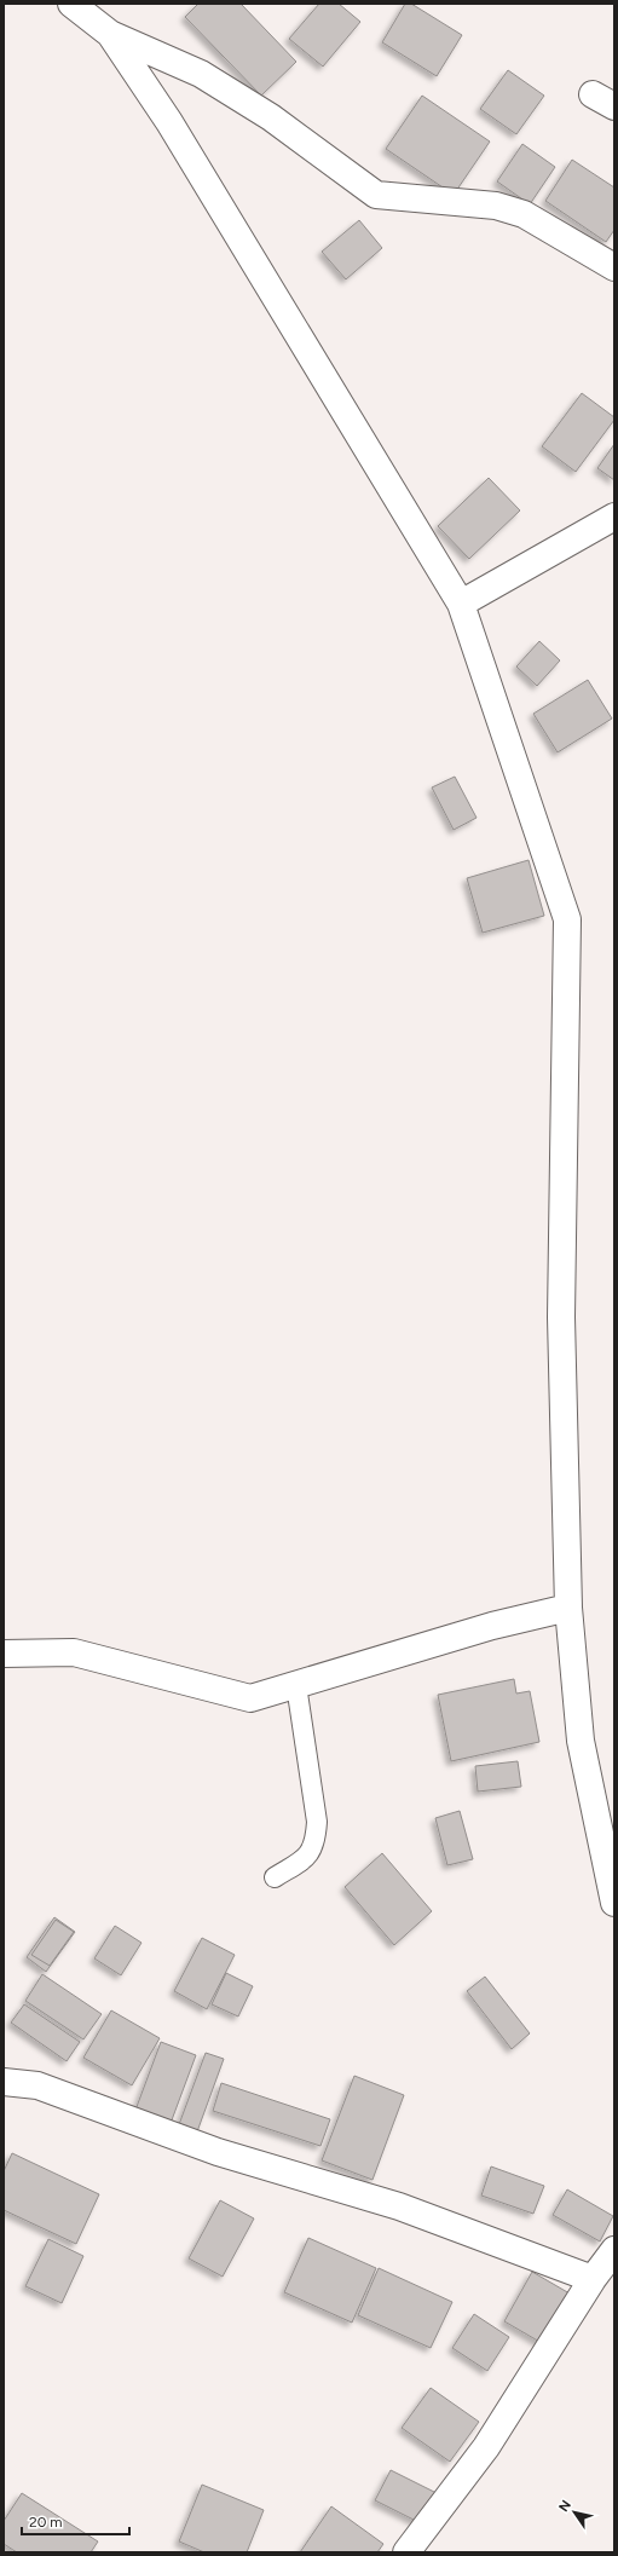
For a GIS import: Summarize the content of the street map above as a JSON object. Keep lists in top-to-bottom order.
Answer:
{
  "scale_bar": "20 m",
  "north": "top left"
}
